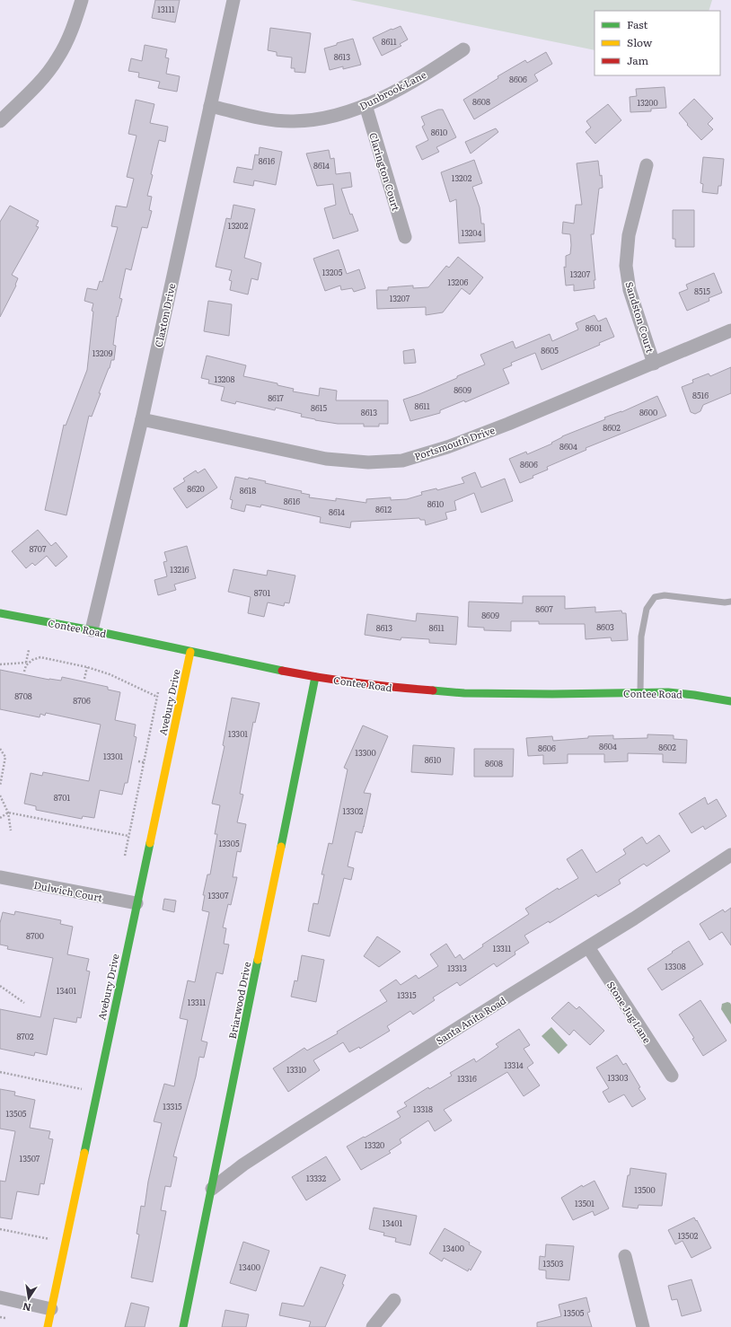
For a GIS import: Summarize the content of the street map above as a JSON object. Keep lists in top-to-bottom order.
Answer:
{
  "streets": {
    "street": [
      "Dunbrook Lane",
      "Clarington Court",
      "Claxton Drive",
      "Sandston Court",
      "Portsmouth Drive",
      "Contee Road",
      "Avebury Drive",
      "Dulwich Court",
      "Briarwood Drive",
      "Stone Jug Lane",
      "Santa Anita Road"
    ]
  },
  "crossings": [
    ["Dunbrook Lane", "Clarington Court"],
    ["Dunbrook Lane", "Claxton Drive"],
    ["Claxton Drive", "Portsmouth Drive"],
    ["Claxton Drive", "Contee Road"],
    ["Sandston Court", "Portsmouth Drive"],
    ["Contee Road", "Avebury Drive"],
    ["Contee Road", "Briarwood Drive"],
    ["Avebury Drive", "Dulwich Court"],
    ["Briarwood Drive", "Santa Anita Road"],
    ["Stone Jug Lane", "Santa Anita Road"]
  ],
  "house_numbers": [
    "13111",
    "8611",
    "8613",
    "8606",
    "8608",
    "13200",
    "8610",
    "8616",
    "8614",
    "13202",
    "13202",
    "13204",
    "13205",
    "13207",
    "13206",
    "8515",
    "13207",
    "8601",
    "8605",
    "13209",
    "13208",
    "8609",
    "8516",
    "8617",
    "8611",
    "8615",
    "8613",
    "8600",
    "8602",
    "8604",
    "8606",
    "8620",
    "8618",
    "8616",
    "8610",
    "8612",
    "8614",
    "8707",
    "13216",
    "8701",
    "8607",
    "8609",
    "8603",
    "8613",
    "8611",
    "8708",
    "8706",
    "13301",
    "8604",
    "8602",
    "8606",
    "13300",
    "13301",
    "8610",
    "8608",
    "8701",
    "13302",
    "13305",
    "13307",
    "8700",
    "13311",
    "13308",
    "13313",
    "13401",
    "13315",
    "13311",
    "8702",
    "13314",
    "13310",
    "13303",
    "13316",
    "13315",
    "13318",
    "13505",
    "13320",
    "13507",
    "13332",
    "13500",
    "13501",
    "13401",
    "13502",
    "13400",
    "13503",
    "13400",
    "13505"
  ],
  "legend": ["Fast", "Slow", "Jam"],
  "north": "bottom"
}
